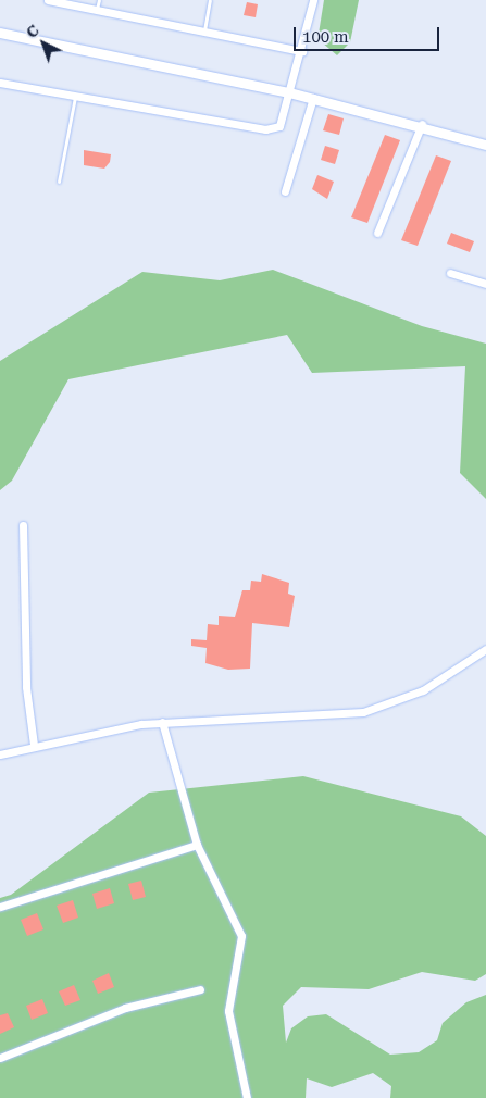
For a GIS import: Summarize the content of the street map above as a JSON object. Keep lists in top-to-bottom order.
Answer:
{
  "scale_bar": "100 m",
  "north": "top left"
}
